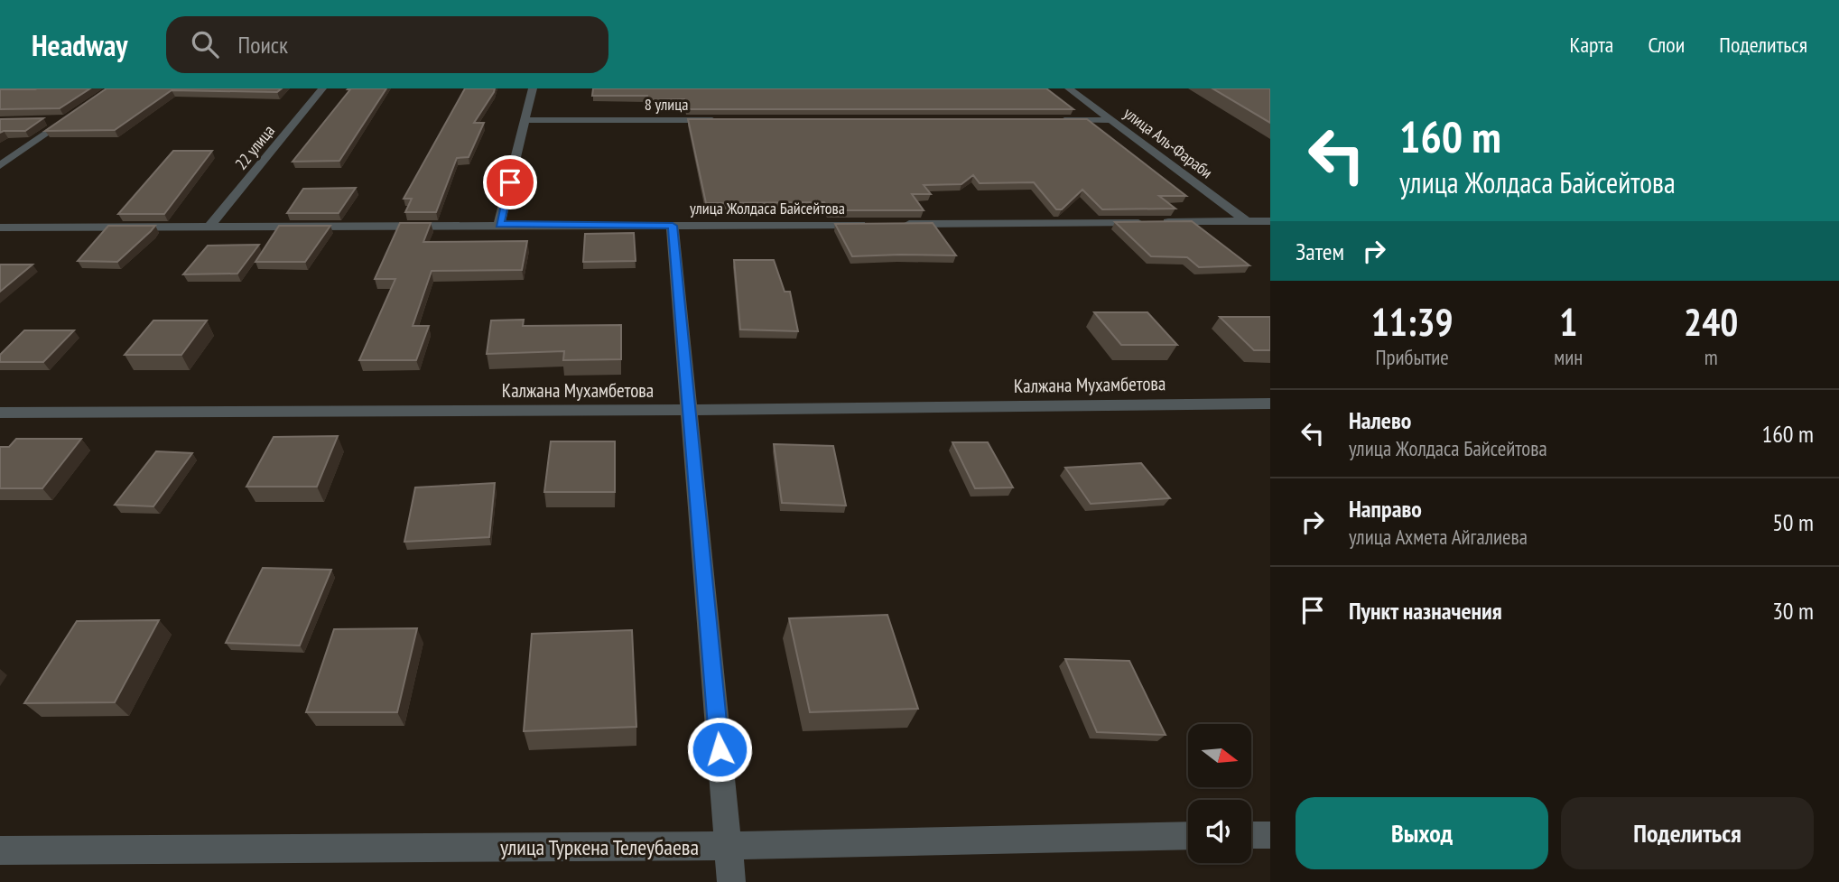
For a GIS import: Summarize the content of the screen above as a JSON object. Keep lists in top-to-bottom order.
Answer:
{
  "streets": {
    "street": [
      "8 улица",
      "улица Аль-Фараби",
      "22 улица",
      "улица Жолдаса Байсейтова",
      "Калжана Мухамбетова",
      "улица Туркена Телеубаева"
    ]
  },
  "crossings": [
    ["22 улица", "улица Жолдаса Байсейтова"]
  ],
  "north": "right",
  "page": {
    "header": "Headway",
    "search": "Поиск",
    "nav": ["Карта", "Слои", "Поделиться"],
    "turn": ["160 m", "улица Жолдаса Байсейтова"],
    "then": "Затем",
    "eta": [
      "11:39",
      "Прибытие",
      "1",
      "мин",
      "240",
      "m"
    ],
    "list": [
      {
        "name": "Налево",
        "note": "улица Жолдаса Байсейтова",
        "value": "160 m"
      },
      {
        "name": "Направо",
        "note": "улица Ахмета Айгалиева",
        "value": "50 m"
      },
      {
        "name": "Пункт назначения",
        "value": "30 m"
      }
    ],
    "buttons": ["Выход", "Поделиться"]
  }
}
